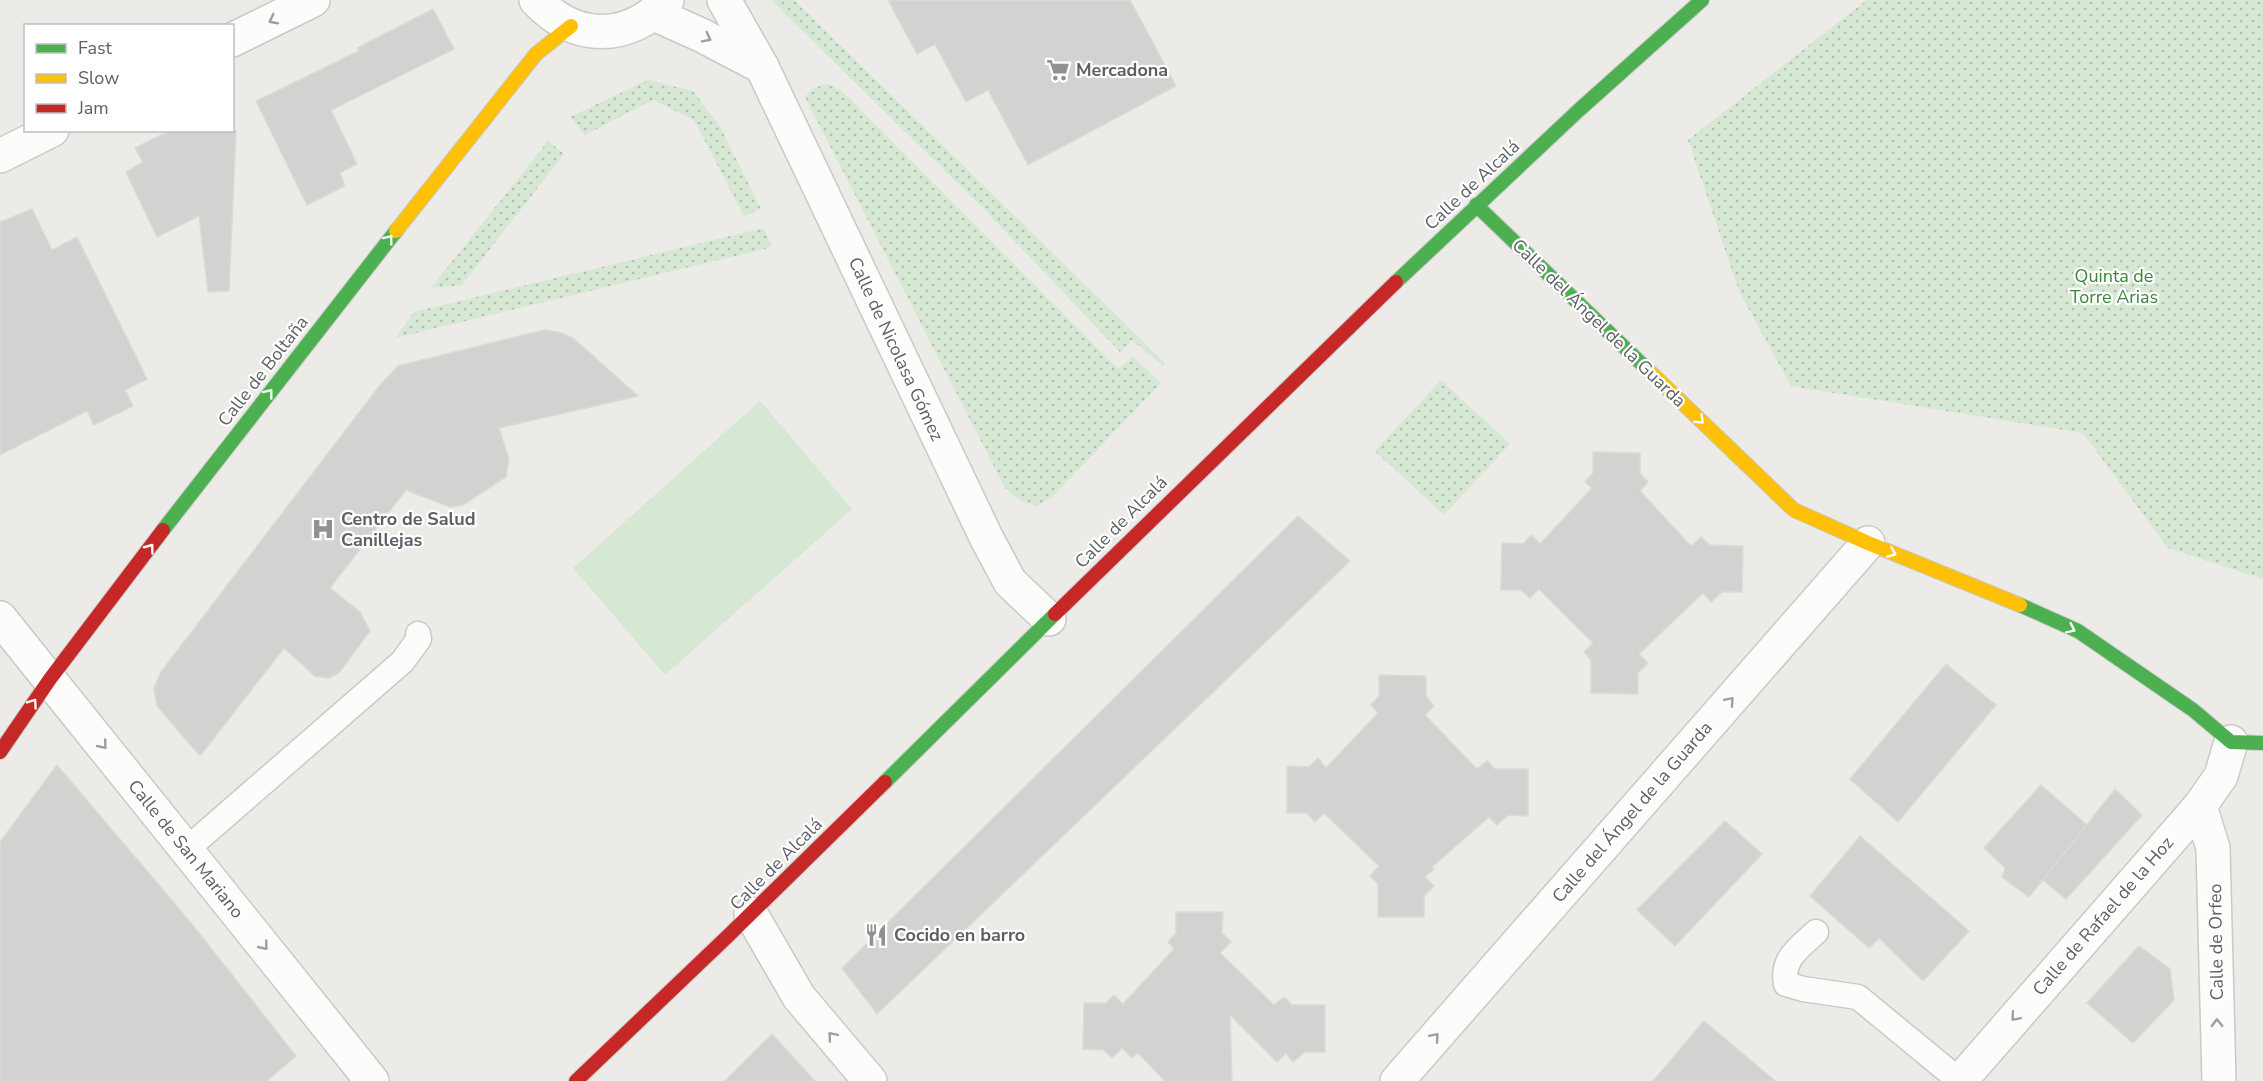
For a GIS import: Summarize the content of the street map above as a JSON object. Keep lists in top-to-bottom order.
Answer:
{
  "streets": {
    "street": [
      "Calle de Alcalá",
      "Calle del Ángel de la Guarda",
      "Calle de Nicolasa Gómez",
      "Calle de Boltaña",
      "Calle de San Mariano",
      "Calle de Rafael de la Hoz",
      "Calle de Orfeo"
    ]
  },
  "crossings": [
    ["Calle de Alcalá", "Calle del Ángel de la Guarda"],
    ["Calle de Alcalá", "Calle de Nicolasa Gómez"],
    ["Calle del Ángel de la Guarda", "Calle de Rafael de la Hoz"],
    ["Calle de Boltaña", "Calle de San Mariano"],
    ["Calle de Rafael de la Hoz", "Calle de Orfeo"]
  ],
  "one_way": [
    "Calle de Boltaña",
    "Calle de San Mariano",
    "Calle de Rafael de la Hoz",
    "Calle de Orfeo"
  ],
  "parks": ["Quinta de Torre Arias"],
  "places": {
    "supermarket": ["Mercadona"],
    "hospital": ["Centro de Salud Canillejas"],
    "restaurant": ["Cocido en barro"]
  },
  "legend": ["Fast", "Slow", "Jam"]
}
